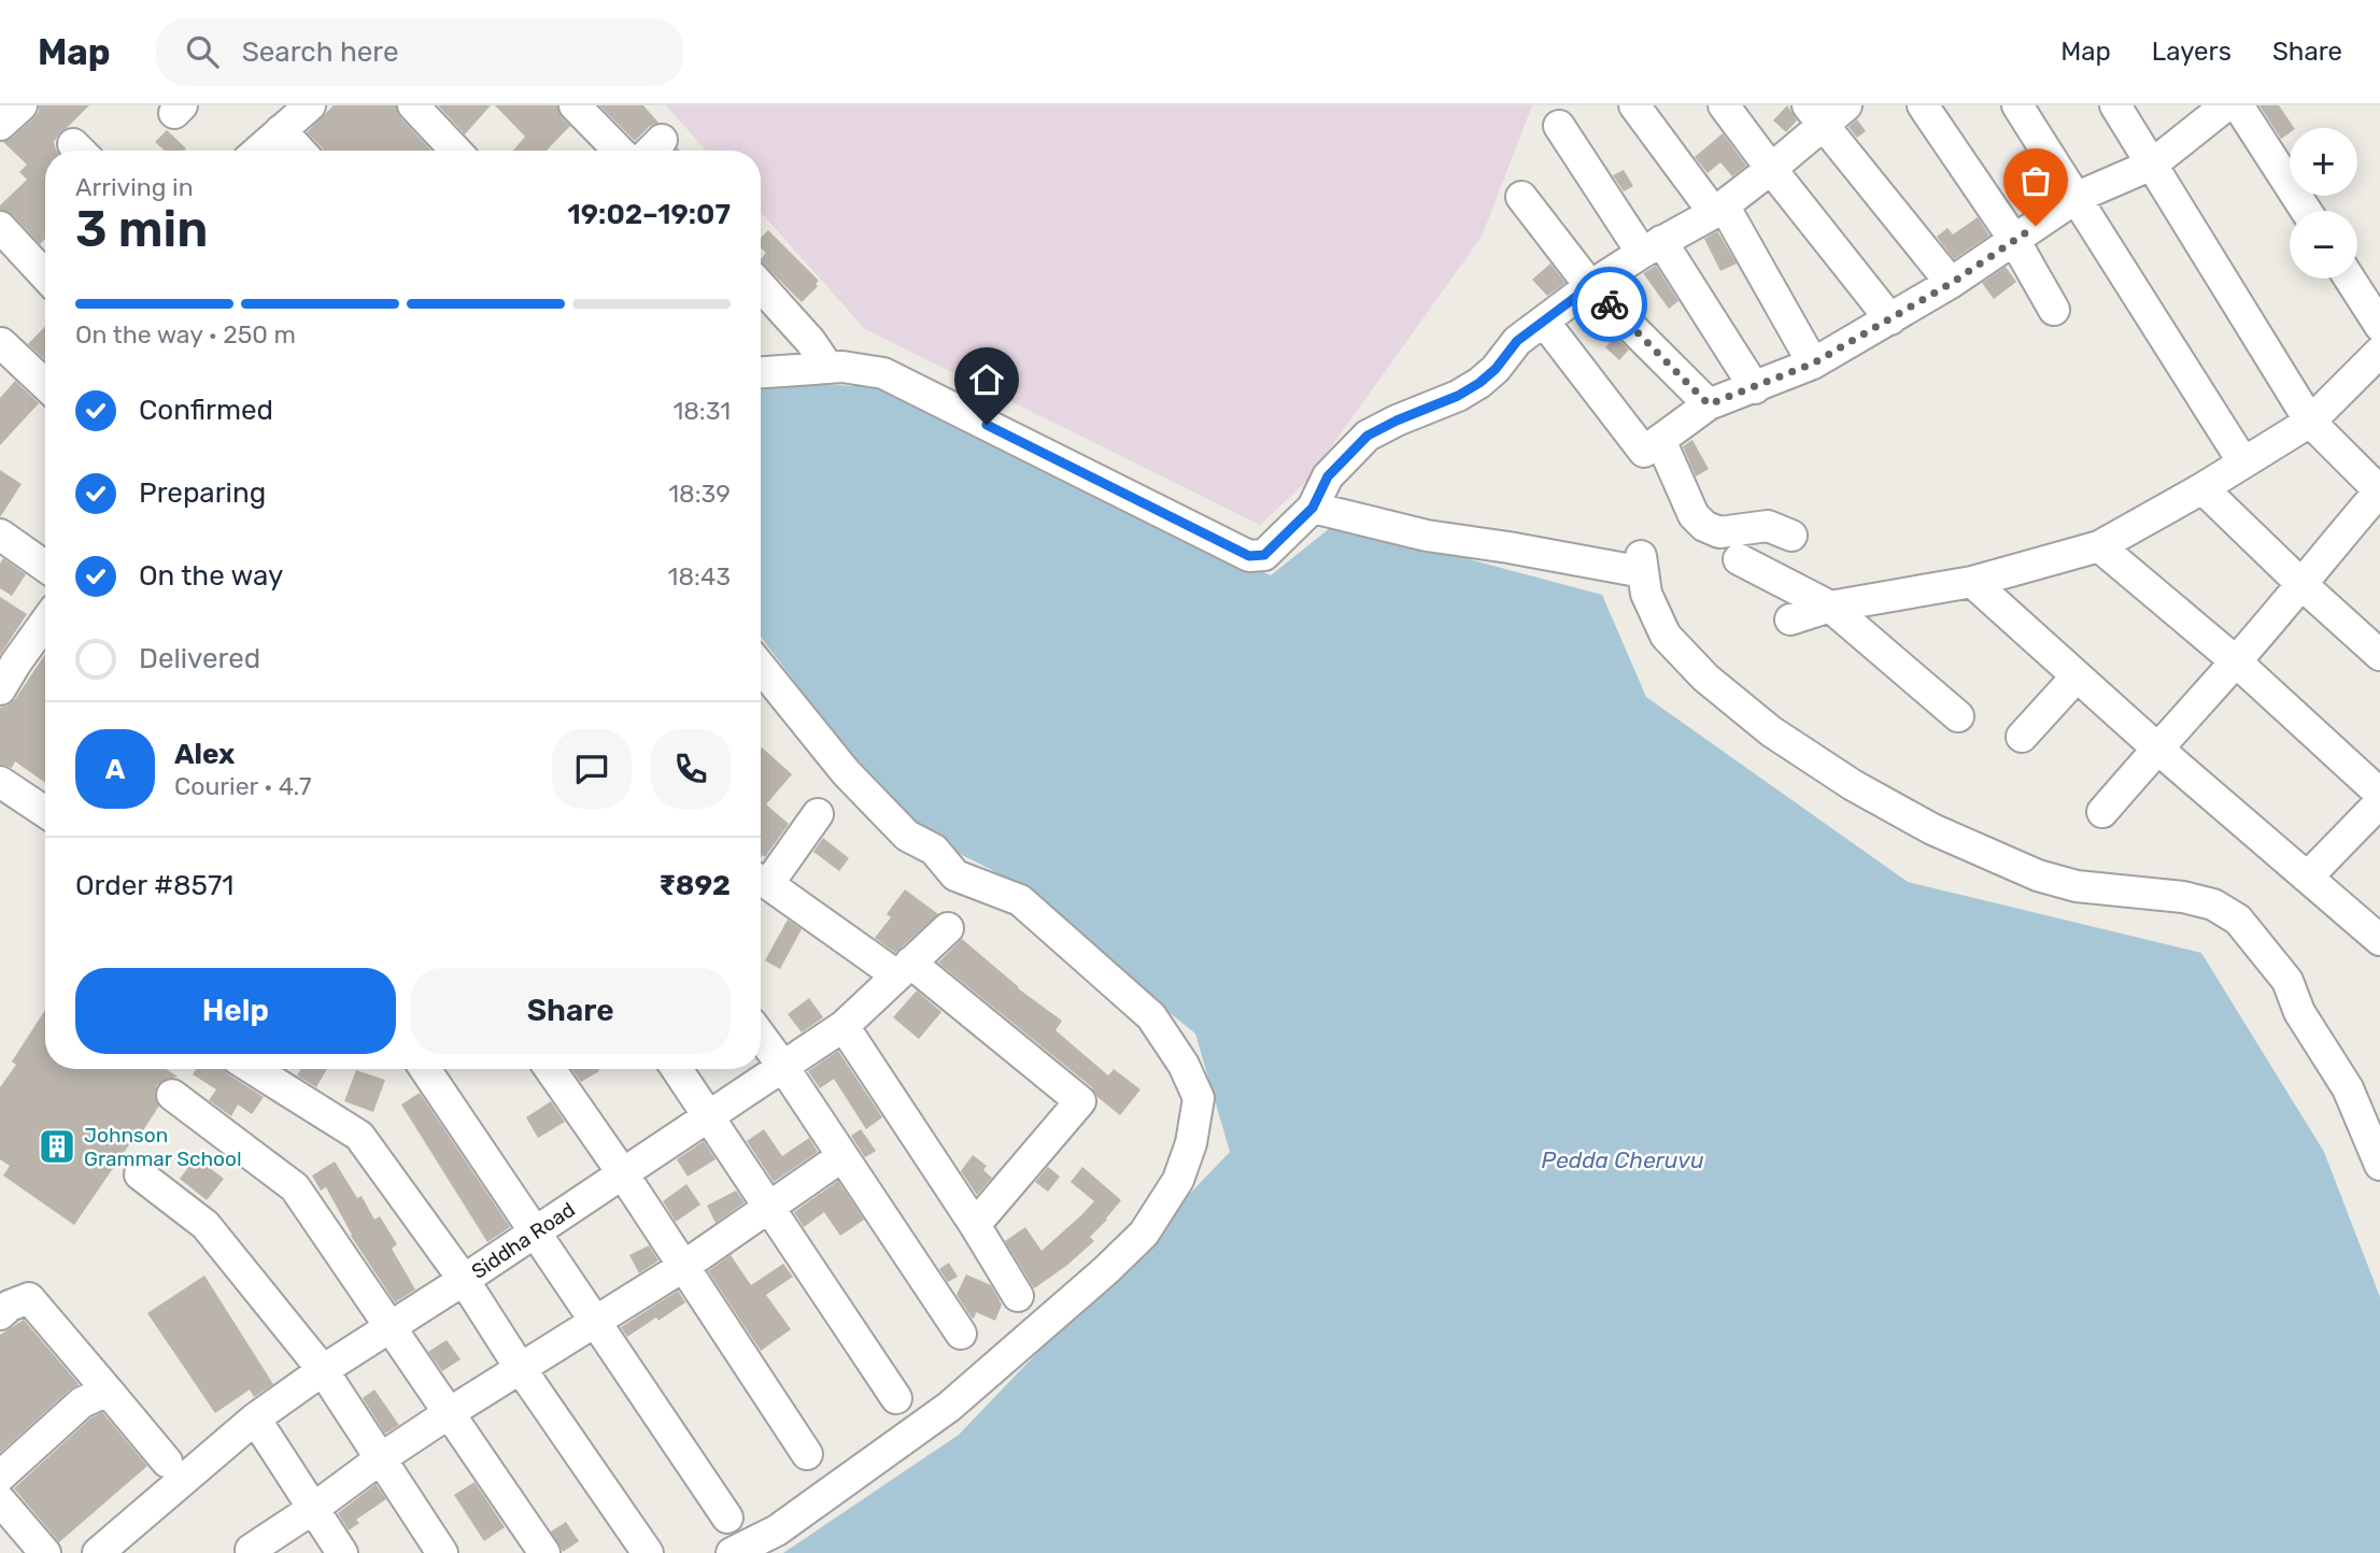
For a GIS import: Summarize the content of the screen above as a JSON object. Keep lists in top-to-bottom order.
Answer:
{
  "streets": {
    "street": ["Siddha Road"]
  },
  "water": ["Pedda Cheruvu"],
  "places": {
    "building": ["Johnson Grammar School"]
  },
  "page": {
    "header": "Map",
    "search": "Search here",
    "nav": ["Map", "Layers", "Share"],
    "map_buttons": ["+", "−"],
    "heading": ["3 min", "Arriving in", "19:02–19:07"],
    "panel": [
      "Alex",
      "Courier · 4.7",
      "Order #8571",
      "₹892"
    ],
    "bar": "On the way · 250 m",
    "list": [
      ["Confirmed", "18:31"],
      ["Preparing", "18:39"],
      ["On the way", "18:43"],
      "Delivered"
    ],
    "round": "A",
    "buttons": ["Help", "Share"]
  }
}
